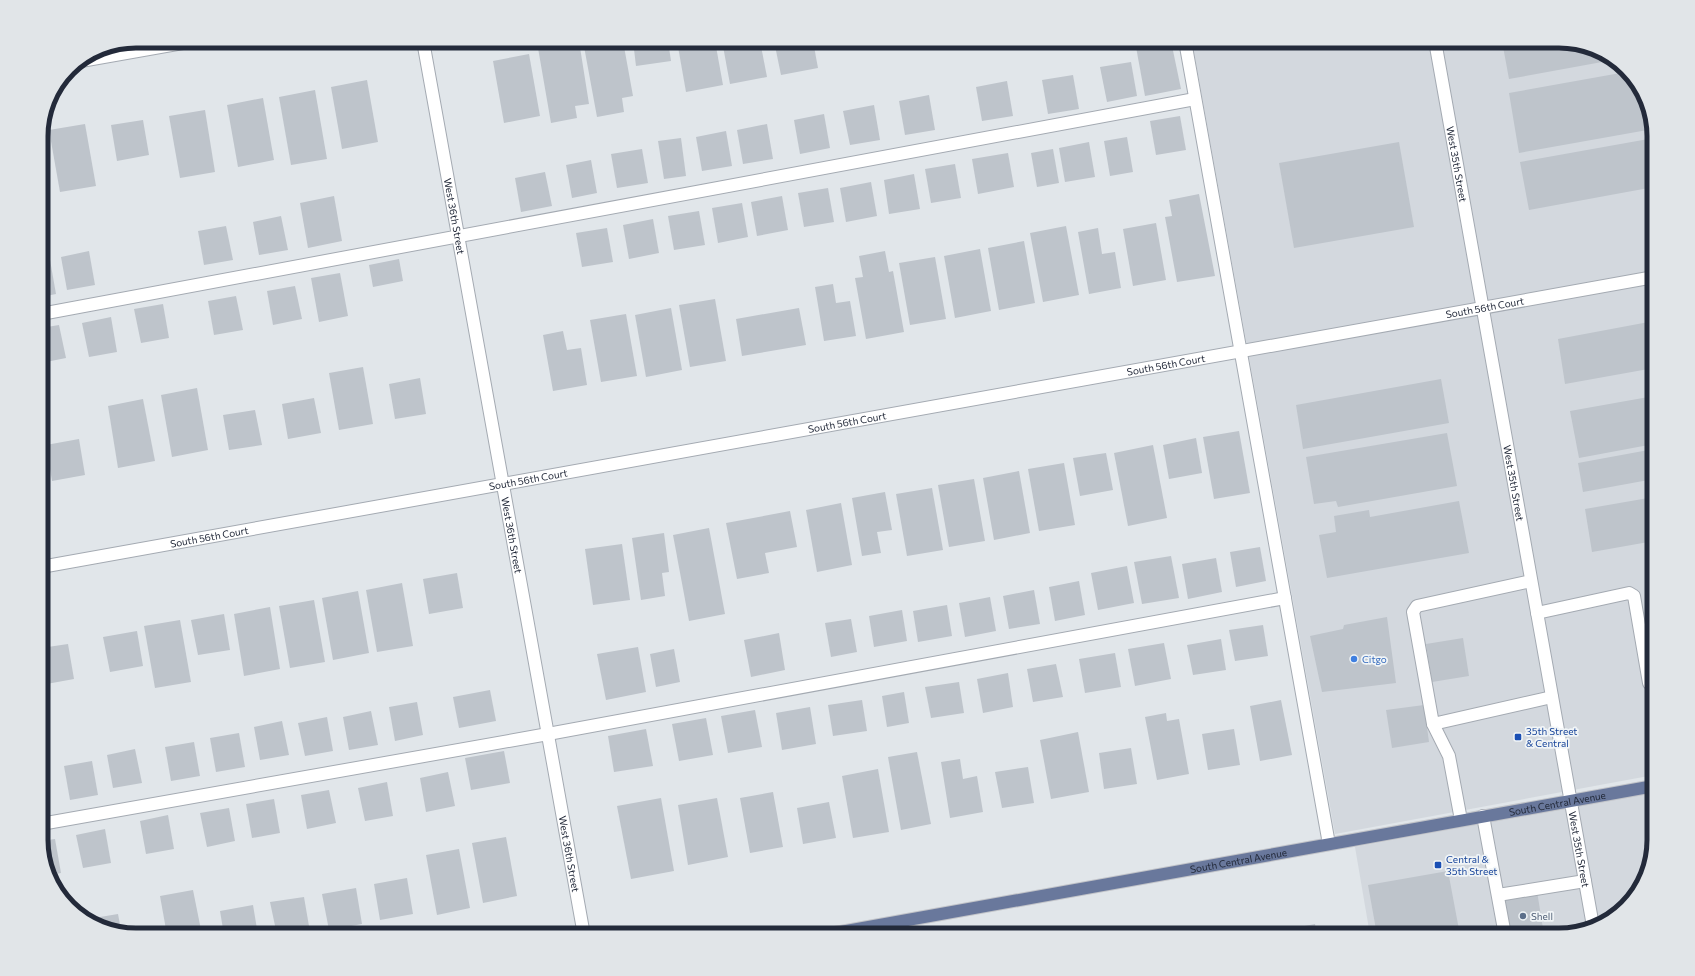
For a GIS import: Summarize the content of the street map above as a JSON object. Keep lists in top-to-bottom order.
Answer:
{
  "streets": {
    "main road": ["South Central Avenue"],
    "street": ["West 35th Street", "West 36th Street", "South 56th Court"]
  },
  "crossings": [
    ["West 35th Street", "South 56th Court"],
    ["West 35th Street", "South Central Avenue"],
    ["West 36th Street", "South 56th Court"]
  ],
  "places": {
    "other": ["Citgo", "Shell"],
    "transit": ["35th Street & Central", "Central & 35th Street"]
  }
}
